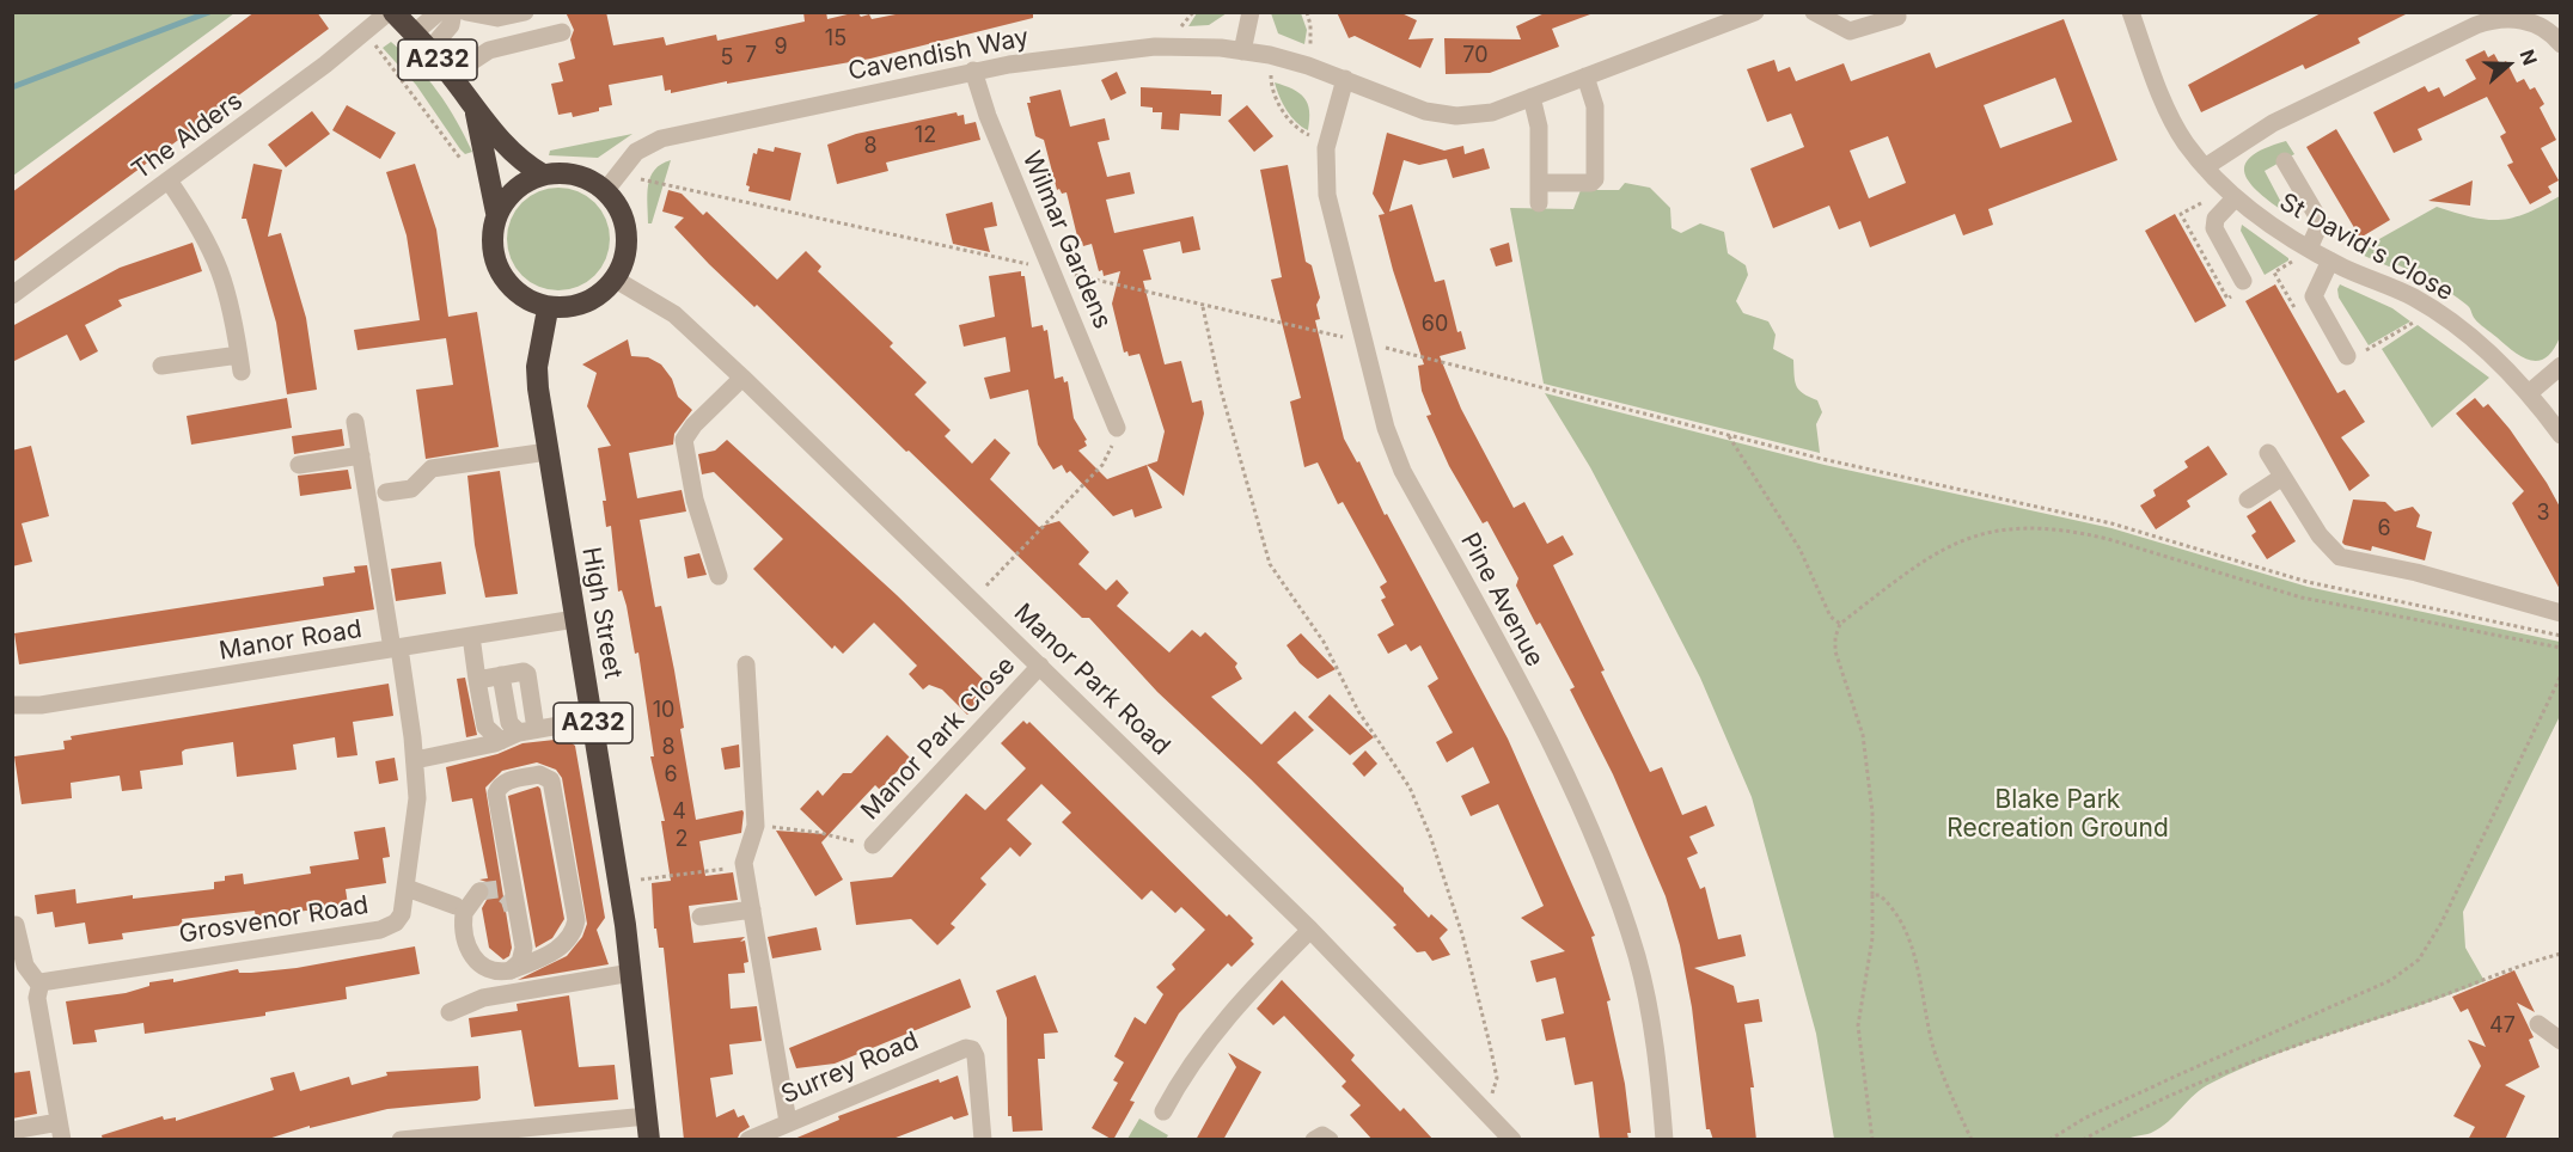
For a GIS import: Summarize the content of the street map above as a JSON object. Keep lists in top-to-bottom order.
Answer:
{
  "streets": {
    "highway": ["A232", "High Street"],
    "street": [
      "Cavendish Way",
      "The Alders",
      "Wilmar Gardens",
      "St David's Close",
      "Pine Avenue",
      "Manor Road",
      "Manor Park Road",
      "Manor Park Close",
      "Grosvenor Road",
      "Surrey Road"
    ]
  },
  "crossings": [
    ["Cavendish Way", "A232"],
    ["Cavendish Way", "Wilmar Gardens"],
    ["Cavendish Way", "Pine Avenue"],
    ["Cavendish Way", "High Street"],
    ["Cavendish Way", "Manor Park Road"],
    ["A232", "The Alders"],
    ["A232", "High Street"],
    ["A232", "Manor Park Road"],
    ["High Street", "Manor Road"],
    ["High Street", "Manor Park Road"],
    ["Manor Road", "Grosvenor Road"],
    ["Manor Park Road", "Manor Park Close"]
  ],
  "parks": ["Blake Park Recreation Ground"],
  "house_numbers": [
    "15",
    "9",
    "7",
    "70",
    "5",
    "12",
    "8",
    "60",
    "3",
    "6",
    "10",
    "8",
    "6",
    "4",
    "2",
    "47"
  ],
  "north": "right"
}
